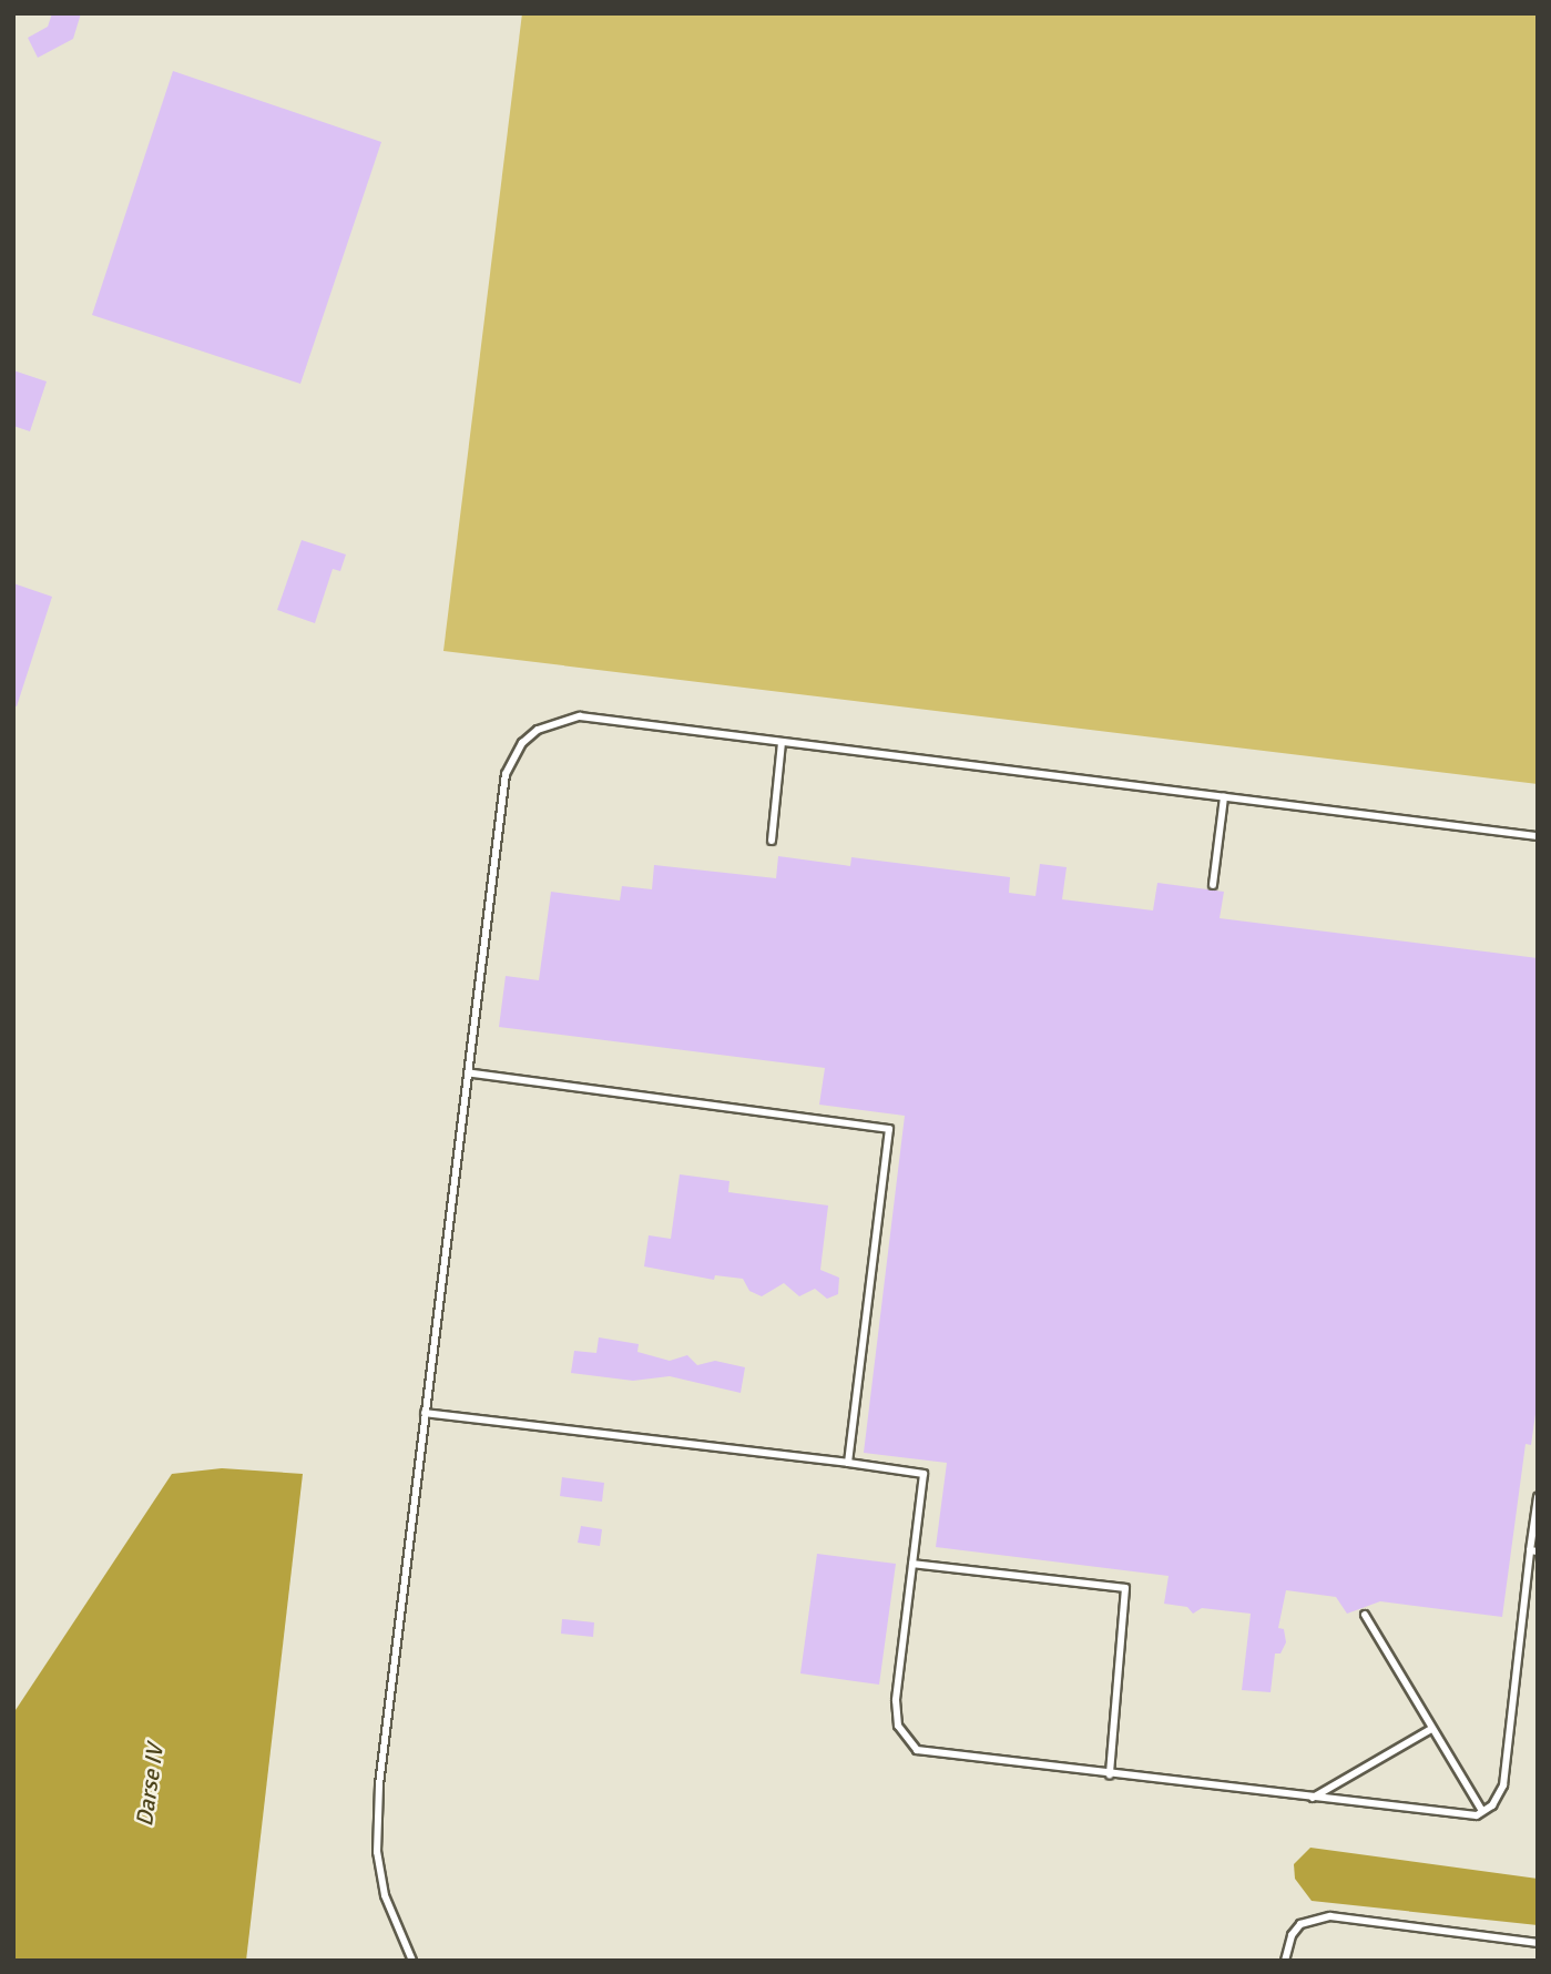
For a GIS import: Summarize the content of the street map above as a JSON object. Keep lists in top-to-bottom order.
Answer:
{
  "water": ["Darse IV"]
}
